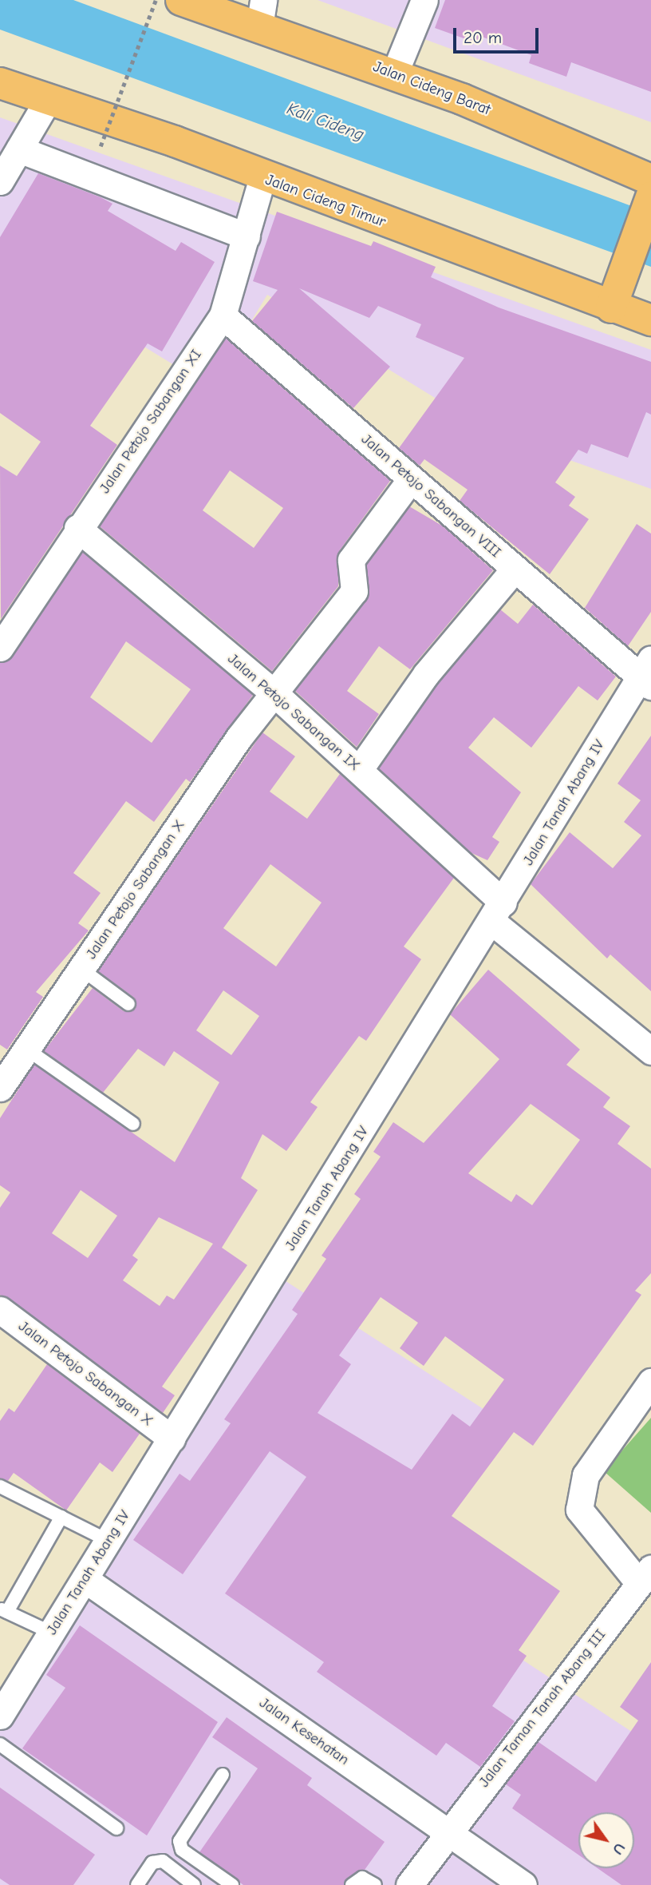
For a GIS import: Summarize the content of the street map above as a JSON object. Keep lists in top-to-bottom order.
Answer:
{
  "streets": {
    "main road": ["Jalan Cideng Barat", "Jalan Cideng Timur"],
    "street": [
      "Jalan Petojo Sabangan XI",
      "Jalan Petojo Sabangan VIII",
      "Jalan Petojo Sabangan IX",
      "Jalan Tanah Abang IV",
      "Jalan Petojo Sabangan X",
      "Jalan Taman Tanah Abang III",
      "Jalan Kesehatan"
    ]
  },
  "crossings": [
    ["Jalan Cideng Timur", "Jalan Petojo Sabangan XI"],
    ["Jalan Petojo Sabangan XI", "Jalan Petojo Sabangan VIII"],
    ["Jalan Petojo Sabangan XI", "Jalan Petojo Sabangan IX"],
    ["Jalan Petojo Sabangan VIII", "Jalan Tanah Abang IV"],
    ["Jalan Petojo Sabangan VIII", "Jalan Petojo Sabangan X"],
    ["Jalan Petojo Sabangan IX", "Jalan Tanah Abang IV"],
    ["Jalan Petojo Sabangan IX", "Jalan Petojo Sabangan X"],
    ["Jalan Tanah Abang IV", "Jalan Petojo Sabangan X"],
    ["Jalan Tanah Abang IV", "Jalan Kesehatan"],
    ["Jalan Taman Tanah Abang III", "Jalan Kesehatan"]
  ],
  "water": ["Kali Cideng"],
  "scale_bar": "20 m",
  "north": "bottom right"
}
